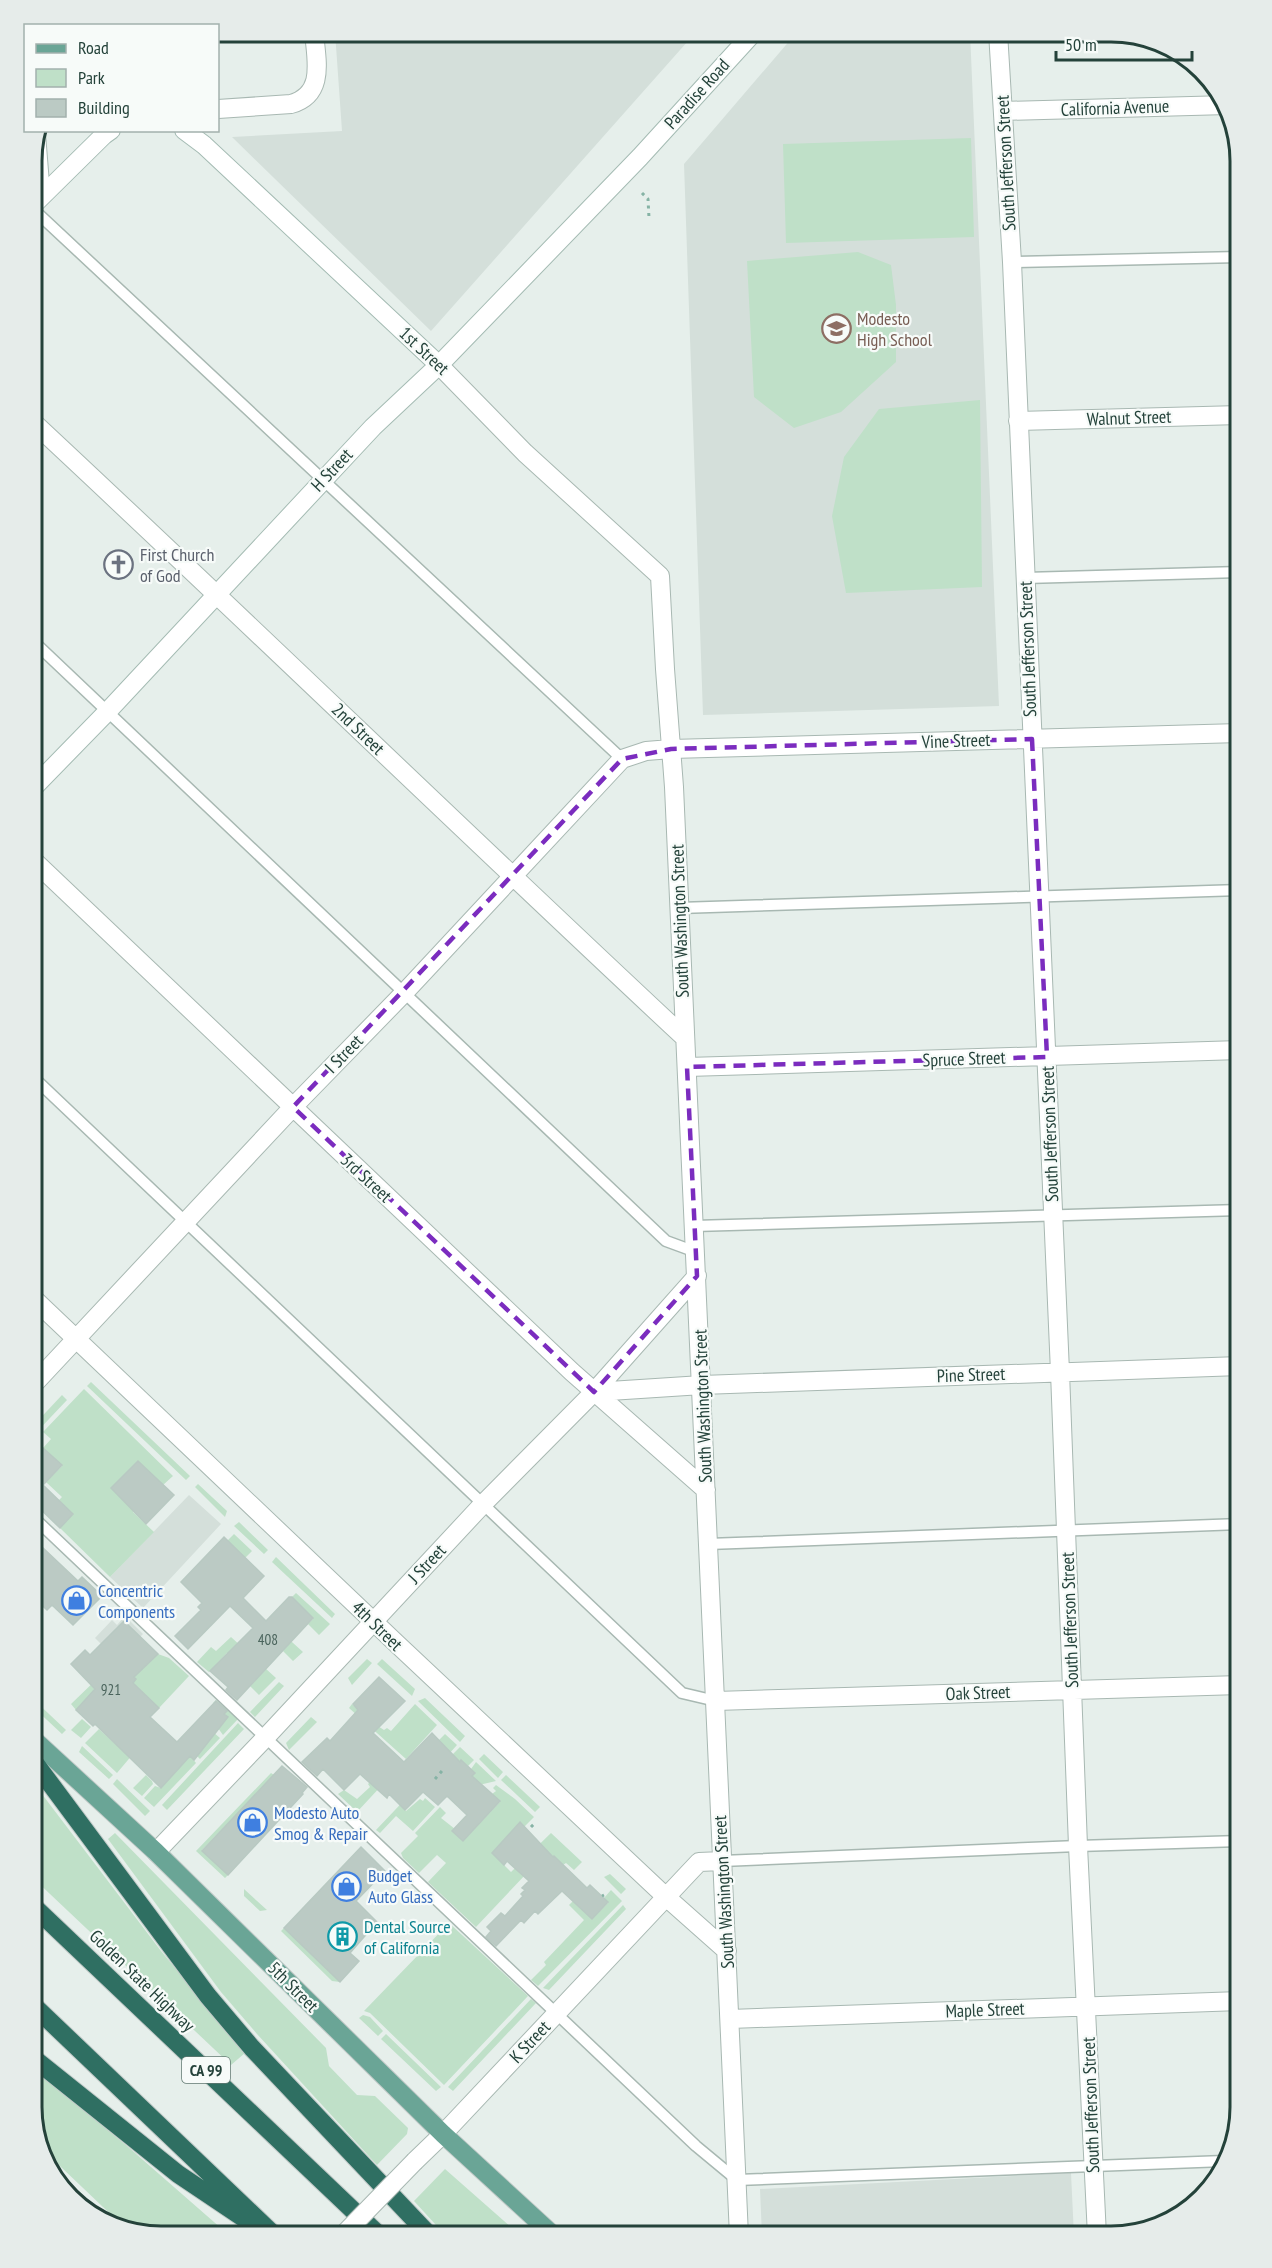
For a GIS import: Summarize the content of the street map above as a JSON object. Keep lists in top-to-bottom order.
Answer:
{
  "streets": {
    "highway": ["Golden State Highway", "CA 99"],
    "main road": ["5th Street"],
    "street": [
      "Paradise Road",
      "California Avenue",
      "South Jefferson Street",
      "1st Street",
      "Walnut Street",
      "H Street",
      "2nd Street",
      "Vine Street",
      "South Washington Street",
      "I Street",
      "Spruce Street",
      "3rd Street",
      "Pine Street",
      "J Street",
      "4th Street",
      "Oak Street",
      "Maple Street",
      "K Street"
    ]
  },
  "crossings": [
    ["Paradise Road", "H Street"],
    ["California Avenue", "South Jefferson Street"],
    ["South Jefferson Street", "Walnut Street"],
    ["South Jefferson Street", "Vine Street"],
    ["South Jefferson Street", "Spruce Street"],
    ["South Jefferson Street", "Pine Street"],
    ["South Jefferson Street", "Oak Street"],
    ["South Jefferson Street", "Maple Street"],
    ["1st Street", "H Street"],
    ["1st Street", "South Washington Street"],
    ["H Street", "2nd Street"],
    ["2nd Street", "South Washington Street"],
    ["2nd Street", "I Street"],
    ["Vine Street", "South Washington Street"],
    ["South Washington Street", "Spruce Street"],
    ["South Washington Street", "3rd Street"],
    ["South Washington Street", "Pine Street"],
    ["South Washington Street", "J Street"],
    ["South Washington Street", "4th Street"],
    ["South Washington Street", "Oak Street"],
    ["South Washington Street", "Maple Street"],
    ["South Washington Street", "K Street"],
    ["I Street", "3rd Street"],
    ["I Street", "4th Street"],
    ["3rd Street", "Pine Street"],
    ["3rd Street", "J Street"],
    ["Pine Street", "J Street"],
    ["J Street", "4th Street"],
    ["J Street", "5th Street"],
    ["4th Street", "K Street"],
    ["5th Street", "K Street"]
  ],
  "places": {
    "school or university": ["Modesto High School"],
    "church": ["First Church of God"],
    "shop": ["Concentric Components", "Modesto Auto Smog & Repair", "Budget Auto Glass"],
    "building": ["Dental Source of California"]
  },
  "house_numbers": ["408", "921"],
  "legend": ["Road", "Park", "Building"],
  "scale_bar": "50 m"
}
